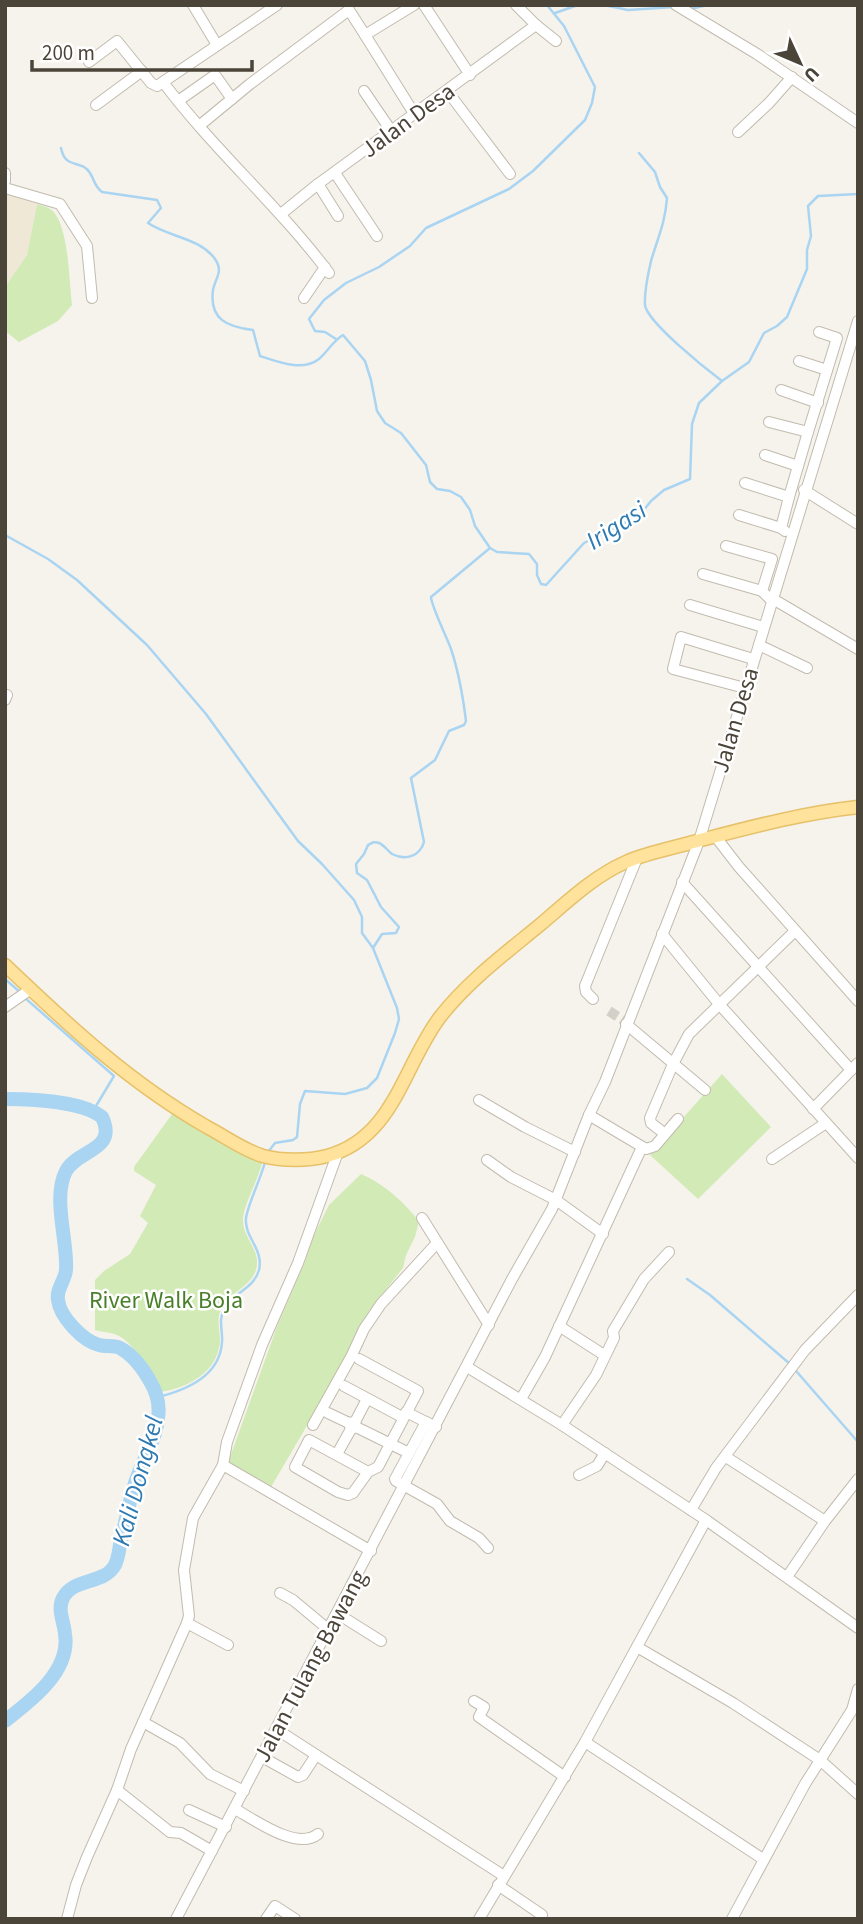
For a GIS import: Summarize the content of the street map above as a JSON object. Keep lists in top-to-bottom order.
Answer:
{
  "streets": {
    "street": ["Jalan Desa", "Jalan Tulang Bawang"]
  },
  "crossings": [
    ["Jalan Desa", "Jalan Tulang Bawang"]
  ],
  "water": ["Irigasi", "Kali Dongkel"],
  "parks": ["River Walk Boja"],
  "scale_bar": "200 m",
  "north": "bottom right"
}
